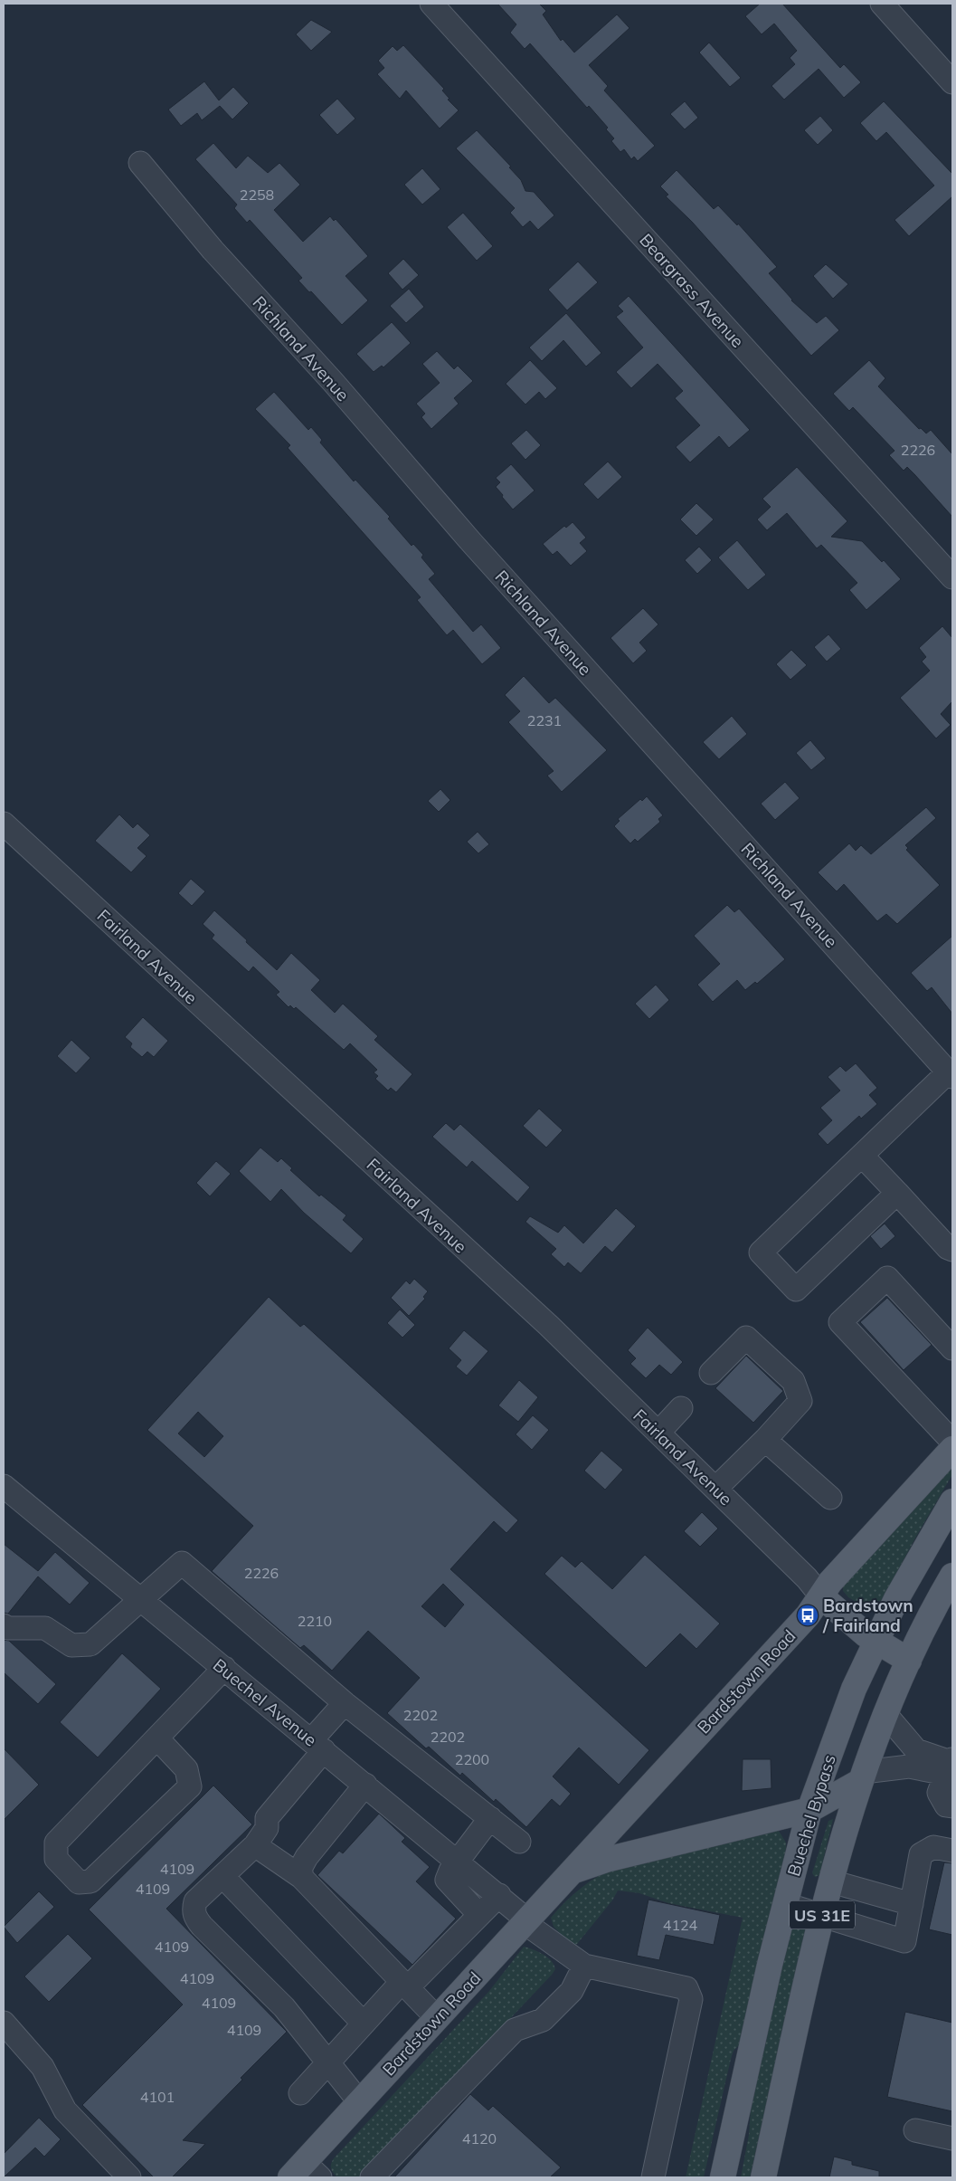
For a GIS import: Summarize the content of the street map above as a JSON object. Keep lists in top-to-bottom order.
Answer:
{
  "streets": {
    "main road": ["Bardstown Road", "Buechel Bypass", "US 31E"],
    "street": [
      "Beargrass Avenue",
      "Richland Avenue",
      "Fairland Avenue",
      "Buechel Avenue"
    ]
  },
  "crossings": [
    ["Fairland Avenue", "Bardstown Road"],
    ["Bardstown Road", "Buechel Avenue"],
    ["Bardstown Road", "Buechel Bypass"],
    ["Bardstown Road", "US 31E"]
  ],
  "places": {
    "bus stop": ["Bardstown / Fairland"]
  },
  "house_numbers": [
    "2258",
    "2226",
    "2231",
    "2226",
    "2210",
    "2202",
    "2202",
    "2200",
    "4109",
    "4109",
    "4124",
    "4109",
    "4109",
    "4109",
    "4109",
    "4101",
    "4120"
  ]
}
